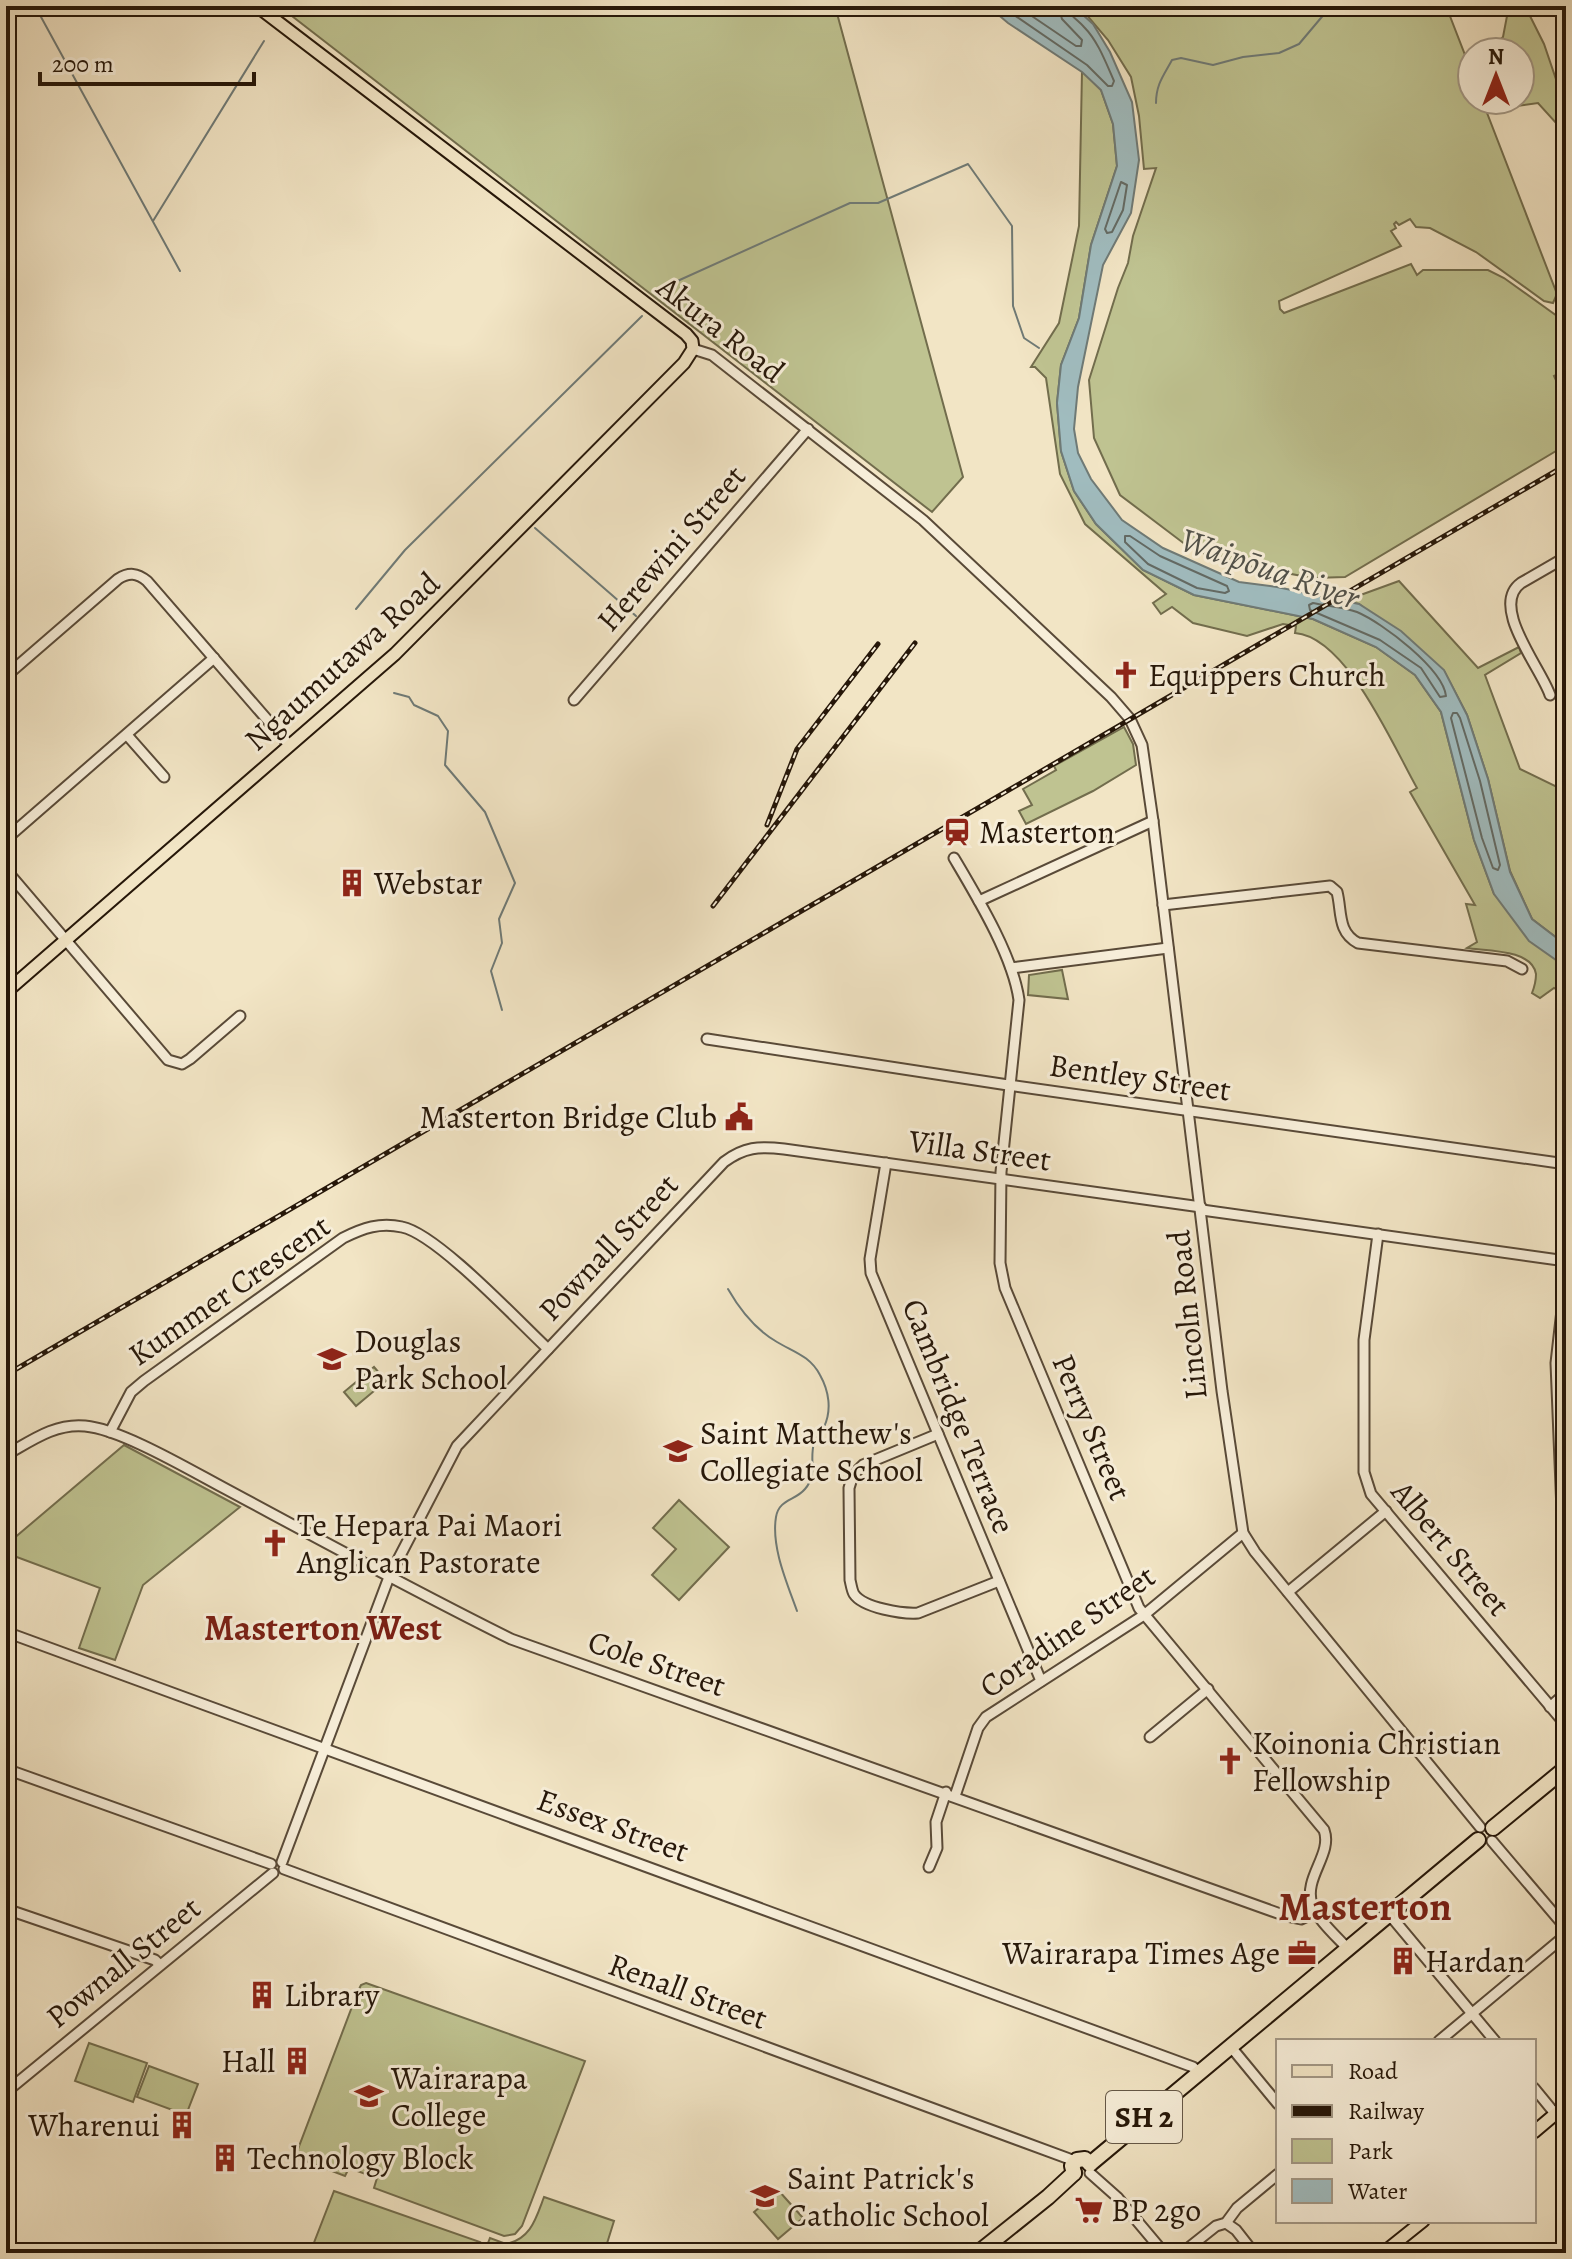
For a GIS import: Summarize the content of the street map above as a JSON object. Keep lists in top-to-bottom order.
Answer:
{
  "streets": {
    "highway": ["SH 2"],
    "main road": ["Akura Road", "Ngaumutawa Road"],
    "street": [
      "Herewini Street",
      "Bentley Street",
      "Villa Street",
      "Pownall Street",
      "Kummer Crescent",
      "Lincoln Road",
      "Cambridge Terrace",
      "Perry Street",
      "Albert Street",
      "Coradine Street",
      "Cole Street",
      "Essex Street",
      "Renall Street"
    ]
  },
  "crossings": [
    ["Akura Road", "Herewini Street"],
    ["Akura Road", "Ngaumutawa Road"],
    ["Akura Road", "Lincoln Road"],
    ["Bentley Street", "Lincoln Road"],
    ["Bentley Street", "Perry Street"],
    ["Villa Street", "Pownall Street"],
    ["Villa Street", "Lincoln Road"],
    ["Villa Street", "Cambridge Terrace"],
    ["Villa Street", "Perry Street"],
    ["Villa Street", "Albert Street"],
    ["Pownall Street", "Kummer Crescent"],
    ["Pownall Street", "Cole Street"],
    ["Pownall Street", "Essex Street"],
    ["Pownall Street", "Renall Street"],
    ["Kummer Crescent", "Cole Street"],
    ["Lincoln Road", "Coradine Street"],
    ["Lincoln Road", "SH 2"],
    ["Cambridge Terrace", "Coradine Street"],
    ["Perry Street", "Coradine Street"],
    ["Perry Street", "Cole Street"],
    ["Coradine Street", "Cole Street"],
    ["Essex Street", "SH 2"],
    ["Renall Street", "SH 2"]
  ],
  "districts": ["Masterton West", "Masterton"],
  "water": ["Waipōua River"],
  "places": {
    "church": ["Equippers Church", "Te Hepara Pai Maori Anglican Pastorate", "Koinonia Christian Fellowship"],
    "station": ["Masterton"],
    "building": [
      "Webstar",
      "Hardan",
      "Library",
      "Hall",
      "Wharenui",
      "Technology Block"
    ],
    "public building": ["Masterton Bridge Club"],
    "school or university": [
      "Douglas Park School",
      "Saint Matthew's Collegiate School",
      "Wairarapa College",
      "Saint Patrick's Catholic School"
    ],
    "office": ["Wairarapa Times Age"],
    "supermarket": ["BP 2go"]
  },
  "legend": [
    "Road",
    "Railway",
    "Park",
    "Water"
  ],
  "scale_bar": "200 m",
  "north": "top"
}
